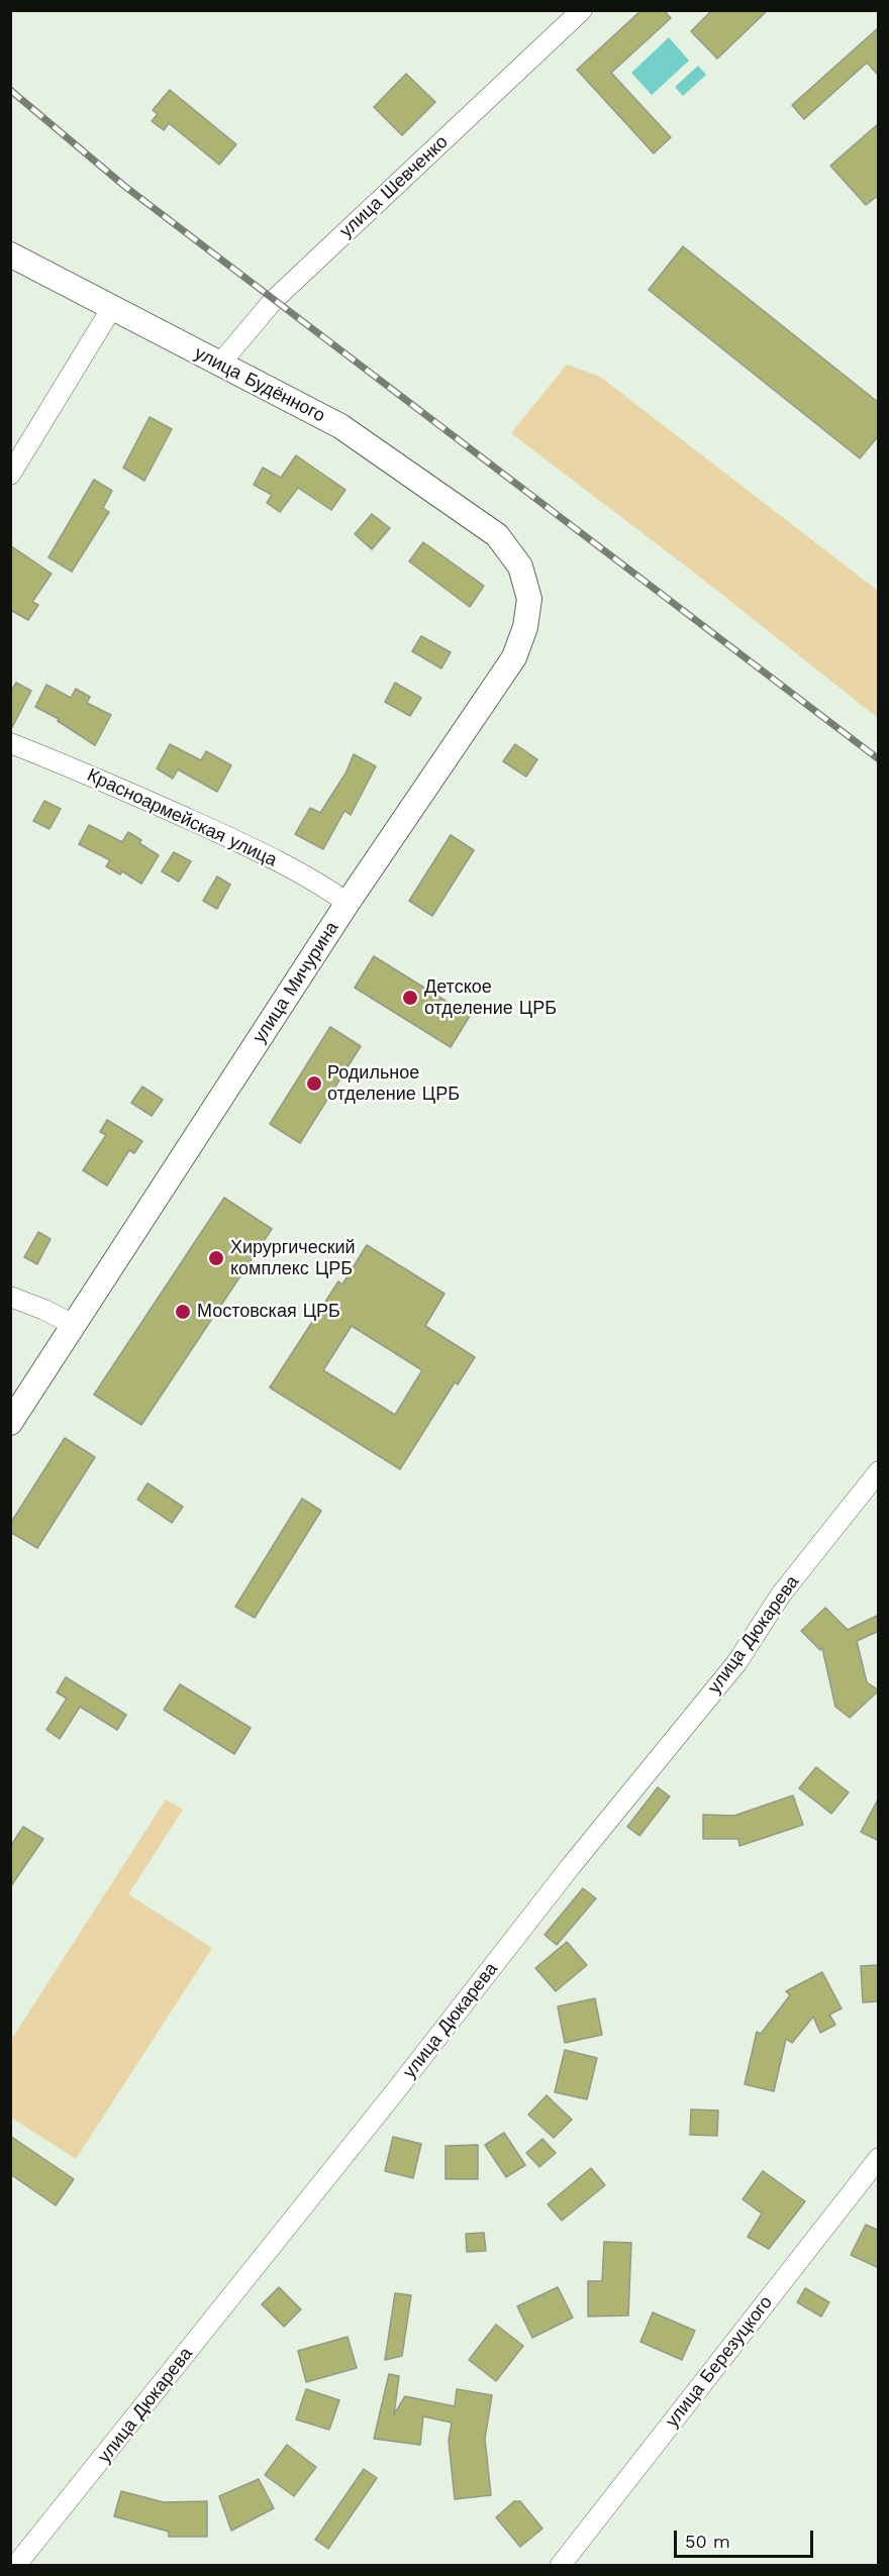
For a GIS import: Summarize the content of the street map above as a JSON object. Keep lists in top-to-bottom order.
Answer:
{
  "streets": {
    "street": [
      "улица Шевченко",
      "улица Будённого",
      "Красноармейская улица",
      "улица Мичурина",
      "улица Дюкарева",
      "улица Березуцкого"
    ]
  },
  "crossings": [
    ["улица Шевченко", "улица Будённого"],
    ["улица Будённого", "улица Мичурина"],
    ["Красноармейская улица", "улица Мичурина"]
  ],
  "places": [
    "Детское отделение ЦРБ",
    "Родильное отделение ЦРБ",
    "Хирургический комплекс ЦРБ",
    "Мостовская ЦРБ"
  ],
  "scale_bar": "50 m"
}
